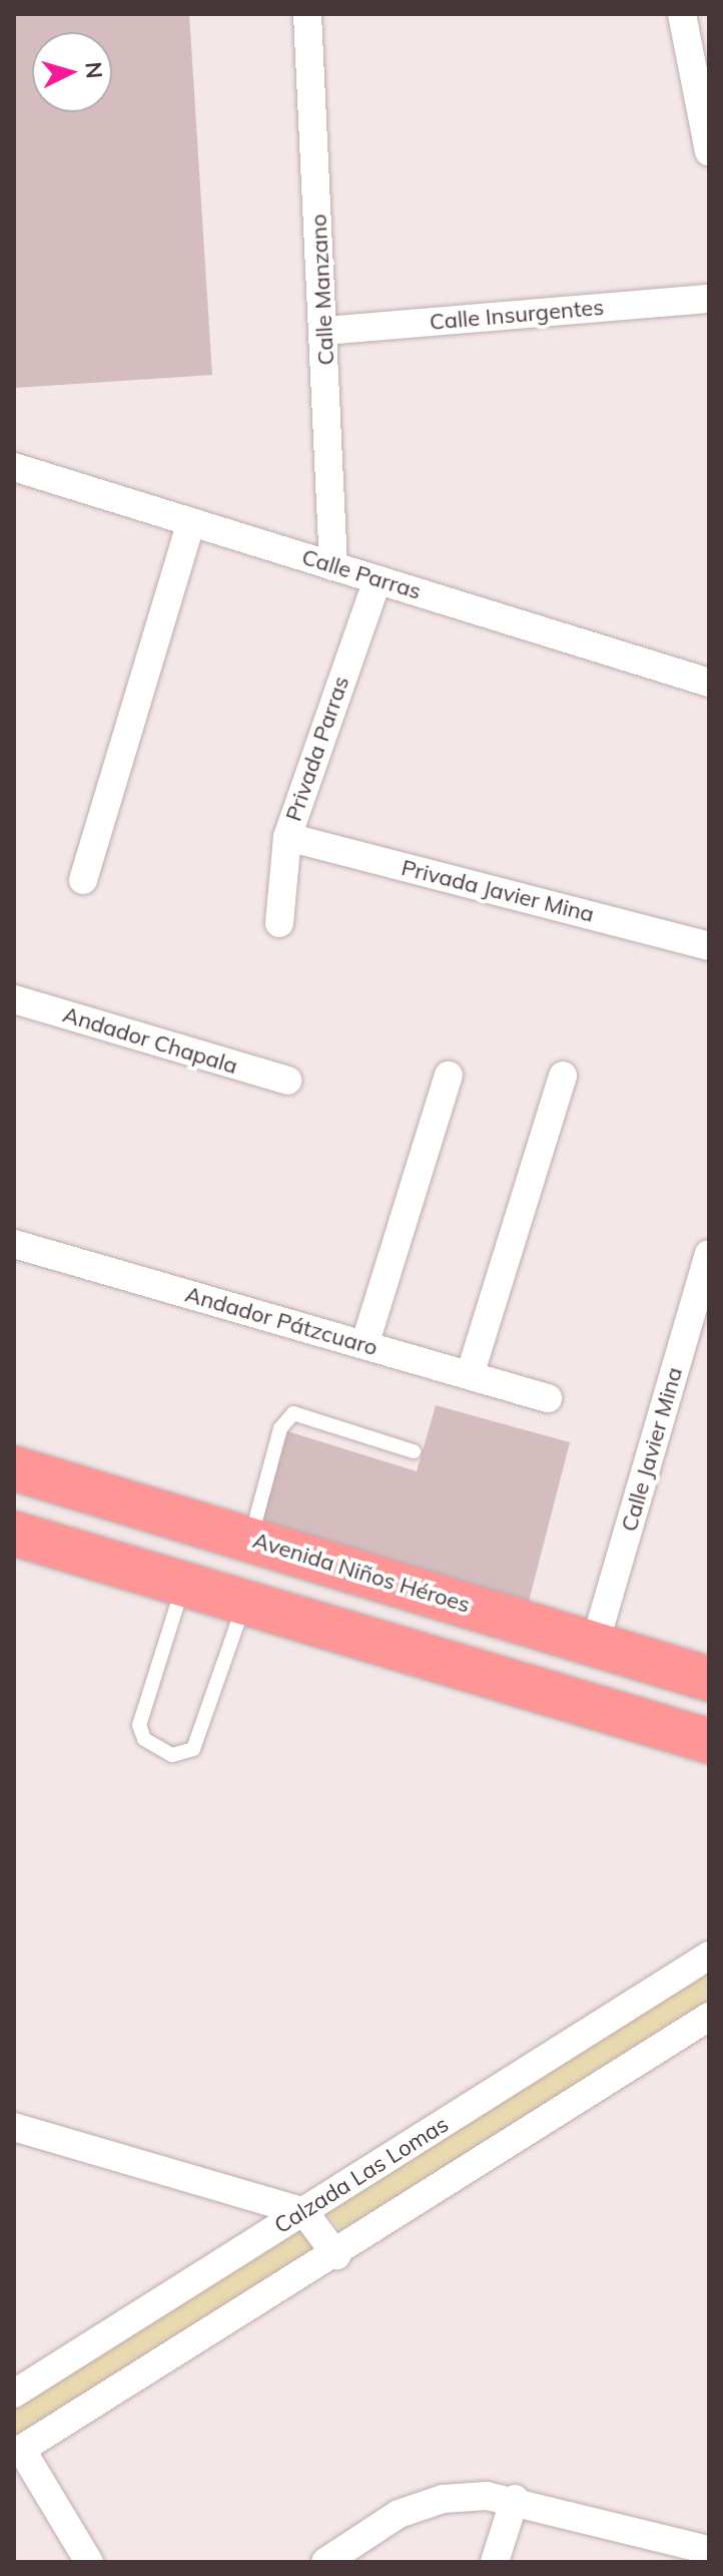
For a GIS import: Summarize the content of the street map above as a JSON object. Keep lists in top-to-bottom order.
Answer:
{
  "streets": {
    "main road": ["Avenida Niños Héroes"],
    "street": [
      "Calle Manzano",
      "Calle Insurgentes",
      "Calle Parras",
      "Privada Parras",
      "Privada Javier Mina",
      "Andador Chapala",
      "Andador Pátzcuaro",
      "Calle Javier Mina",
      "Calzada Las Lomas"
    ]
  },
  "crossings": [
    ["Calle Manzano", "Calle Insurgentes"],
    ["Calle Manzano", "Calle Parras"],
    ["Calle Parras", "Privada Parras"],
    ["Privada Parras", "Privada Javier Mina"],
    ["Calle Javier Mina", "Avenida Niños Héroes"]
  ],
  "north": "right"
}
